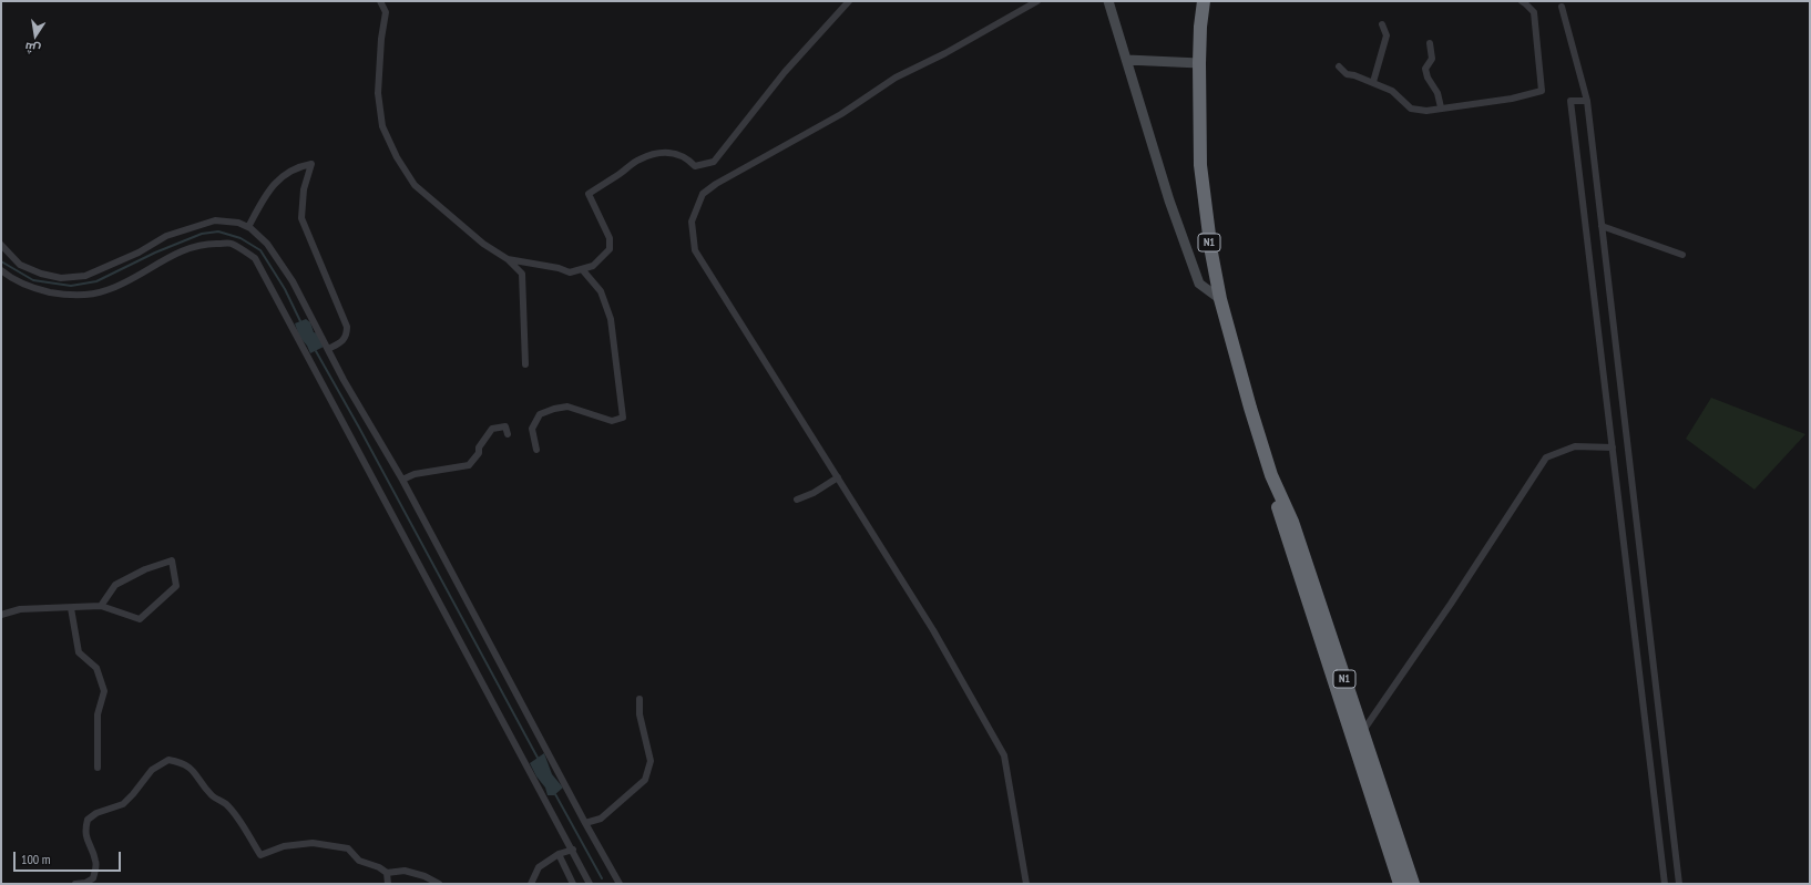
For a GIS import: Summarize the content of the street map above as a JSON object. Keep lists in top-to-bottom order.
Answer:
{
  "streets": {
    "highway": ["N1"]
  },
  "scale_bar": "100 m",
  "north": "bottom"
}
